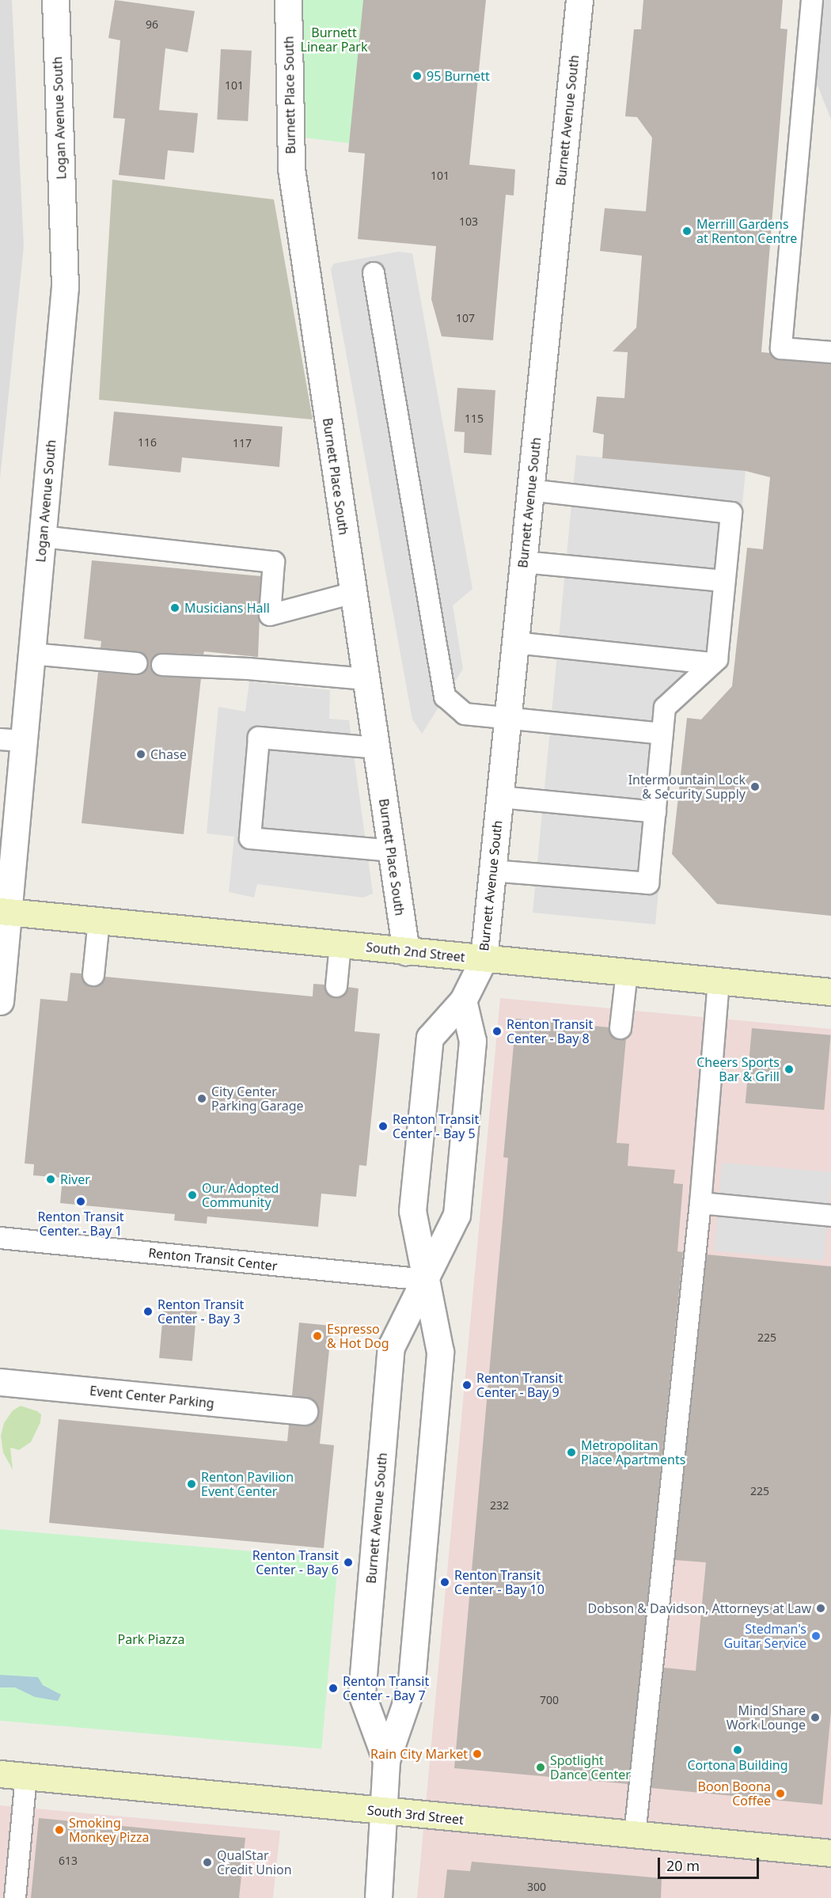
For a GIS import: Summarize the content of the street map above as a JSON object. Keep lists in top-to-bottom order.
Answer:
{
  "streets": {
    "main road": ["South 2nd Street", "South 3rd Street"],
    "street": [
      "Burnett Place South",
      "Logan Avenue South",
      "Burnett Avenue South",
      "Event Center Parking"
    ],
    "lane": ["Renton Transit Center"]
  },
  "crossings": [
    ["Burnett Place South", "South 2nd Street"],
    ["Logan Avenue South", "South 2nd Street"],
    ["Burnett Avenue South", "South 2nd Street"],
    ["Burnett Avenue South", "Renton Transit Center"],
    ["Burnett Avenue South", "South 3rd Street"]
  ],
  "parks": ["Burnett Linear Park", "Park Piazza"],
  "places": [
    "95 Burnett",
    "Merrill Gardens at Renton Centre",
    "Musicians Hall",
    "Chase",
    "Intermountain Lock & Security Supply",
    "Renton Transit Center - Bay 8",
    "Cheers Sports Bar & Grill",
    "City Center Parking Garage",
    "Renton Transit Center - Bay 5",
    "River",
    "Our Adopted Community",
    "Renton Transit Center - Bay 1",
    "Renton Transit Center - Bay 3",
    "Espresso & Hot Dog",
    "Renton Transit Center - Bay 9",
    "Metropolitan Place Apartments",
    "Renton Pavilion Event Center",
    "Renton Transit Center - Bay 6",
    "Renton Transit Center - Bay 10",
    "Dobson & Davidson, Attorneys at Law",
    "Stedman's Guitar Service",
    "Renton Transit Center - Bay 7",
    "Mind Share Work Lounge",
    "Cortona Building",
    "Rain City Market",
    "Spotlight Dance Center",
    "Boon Boona Coffee",
    "Smoking Monkey Pizza",
    "QualStar Credit Union"
  ],
  "house_numbers": [
    "96",
    "101",
    "101",
    "103",
    "107",
    "115",
    "116",
    "117",
    "225",
    "225",
    "232",
    "700",
    "613",
    "300"
  ],
  "scale_bar": "20 m"
}
